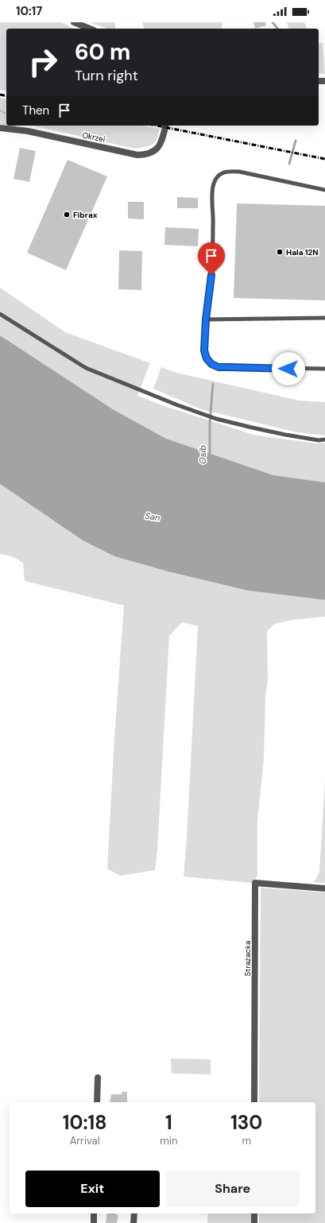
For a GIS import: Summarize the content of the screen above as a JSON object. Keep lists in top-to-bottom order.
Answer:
{
  "streets": {
    "street": ["Okrzei", "Strażacka"]
  },
  "water": ["Osib", "San"],
  "places": ["Fibrax", "Hala 12N"],
  "page": {
    "status": "10:17",
    "turn": ["60 m", "Turn right"],
    "then": "Then",
    "eta": [
      "10:18",
      "Arrival",
      "1",
      "min",
      "130",
      "m"
    ],
    "buttons": ["Exit", "Share"]
  }
}
